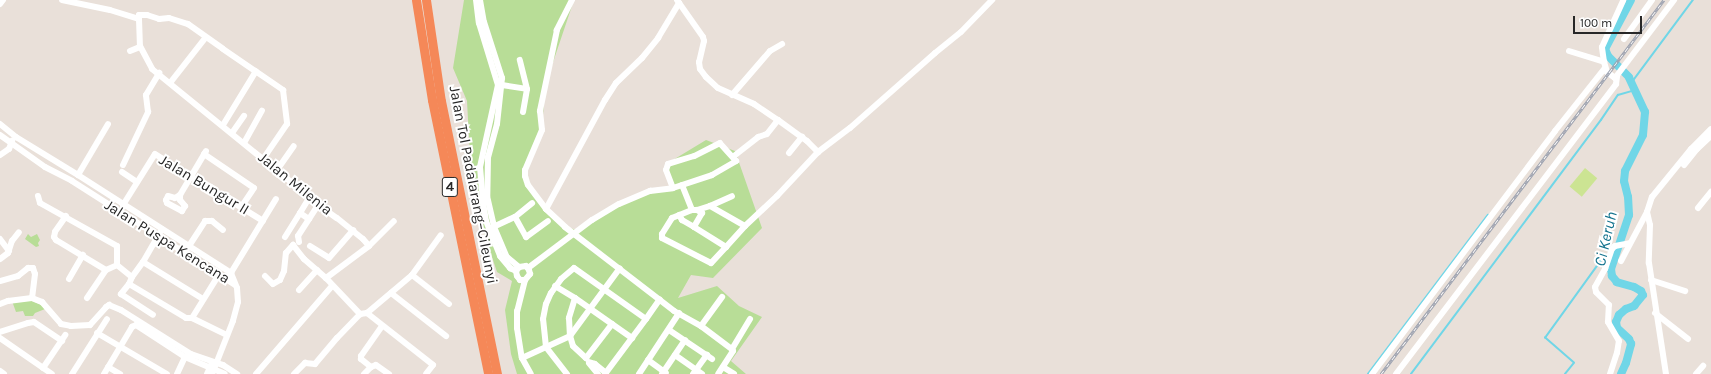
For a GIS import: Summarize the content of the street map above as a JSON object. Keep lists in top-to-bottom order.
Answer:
{
  "streets": {
    "highway": ["Jalan Tol Padalarang–Cileunyi", "4"],
    "street": ["Jalan Milenia", "Jalan Bungur II", "Jalan Puspa Kencana"]
  },
  "crossings": [
    ["Jalan Bungur II", "Jalan Puspa Kencana"]
  ],
  "water": ["Ci Keruh"],
  "scale_bar": "100 m"
}
